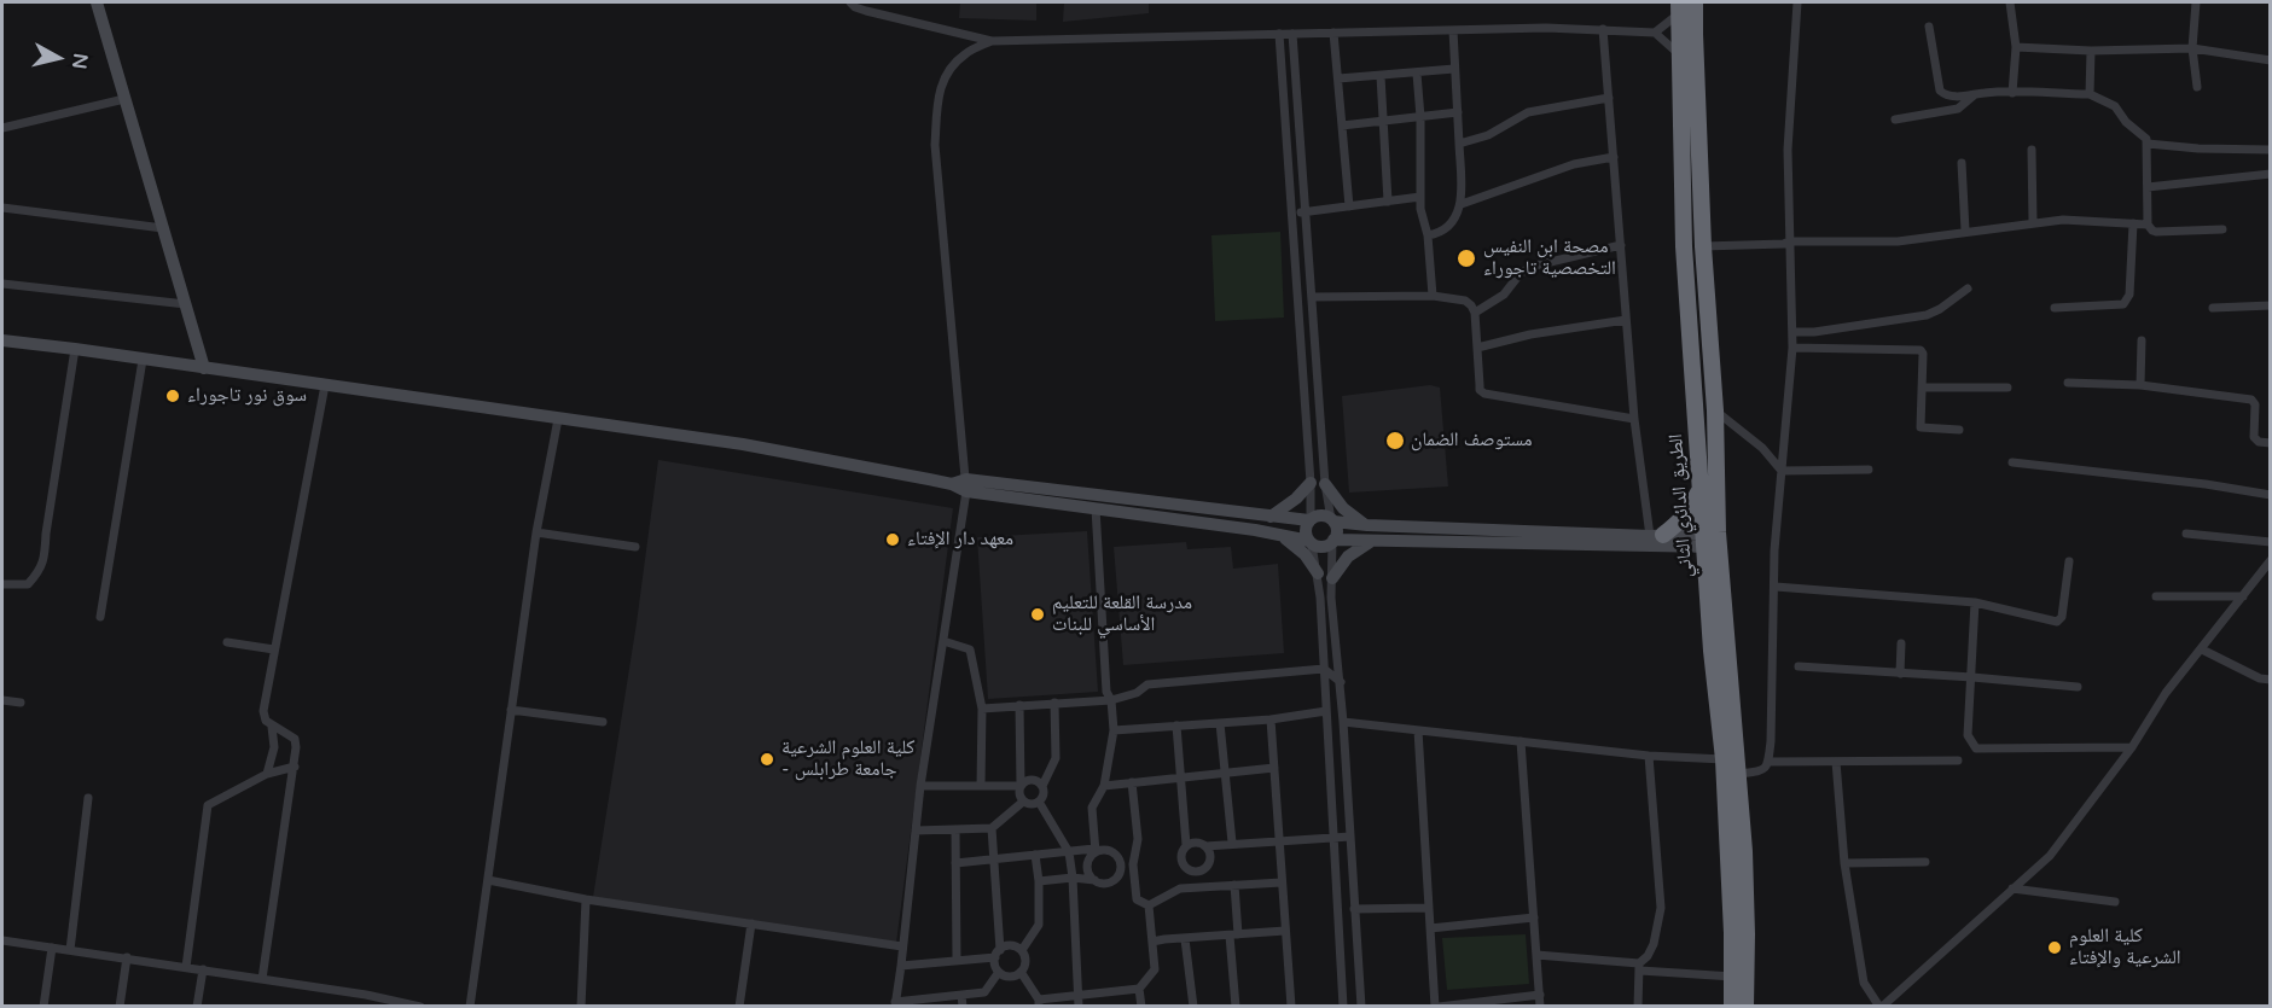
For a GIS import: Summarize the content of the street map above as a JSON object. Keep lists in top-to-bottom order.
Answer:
{
  "streets": {
    "highway": ["الطريق الدائري الثاني"]
  },
  "places": [
    "مصحة ابن النفيس التخصصية تاجوراء",
    "سوق نور تاجوراء",
    "مستوصف الضمان",
    "معهد دار الإفتاء",
    "مدرسة القلعة للتعليم الأساسي للبنات",
    "كلية العلوم الشرعية - جامعة طرابلس",
    "كلية العلوم الشرعية والإفتاء"
  ],
  "north": "right"
}
